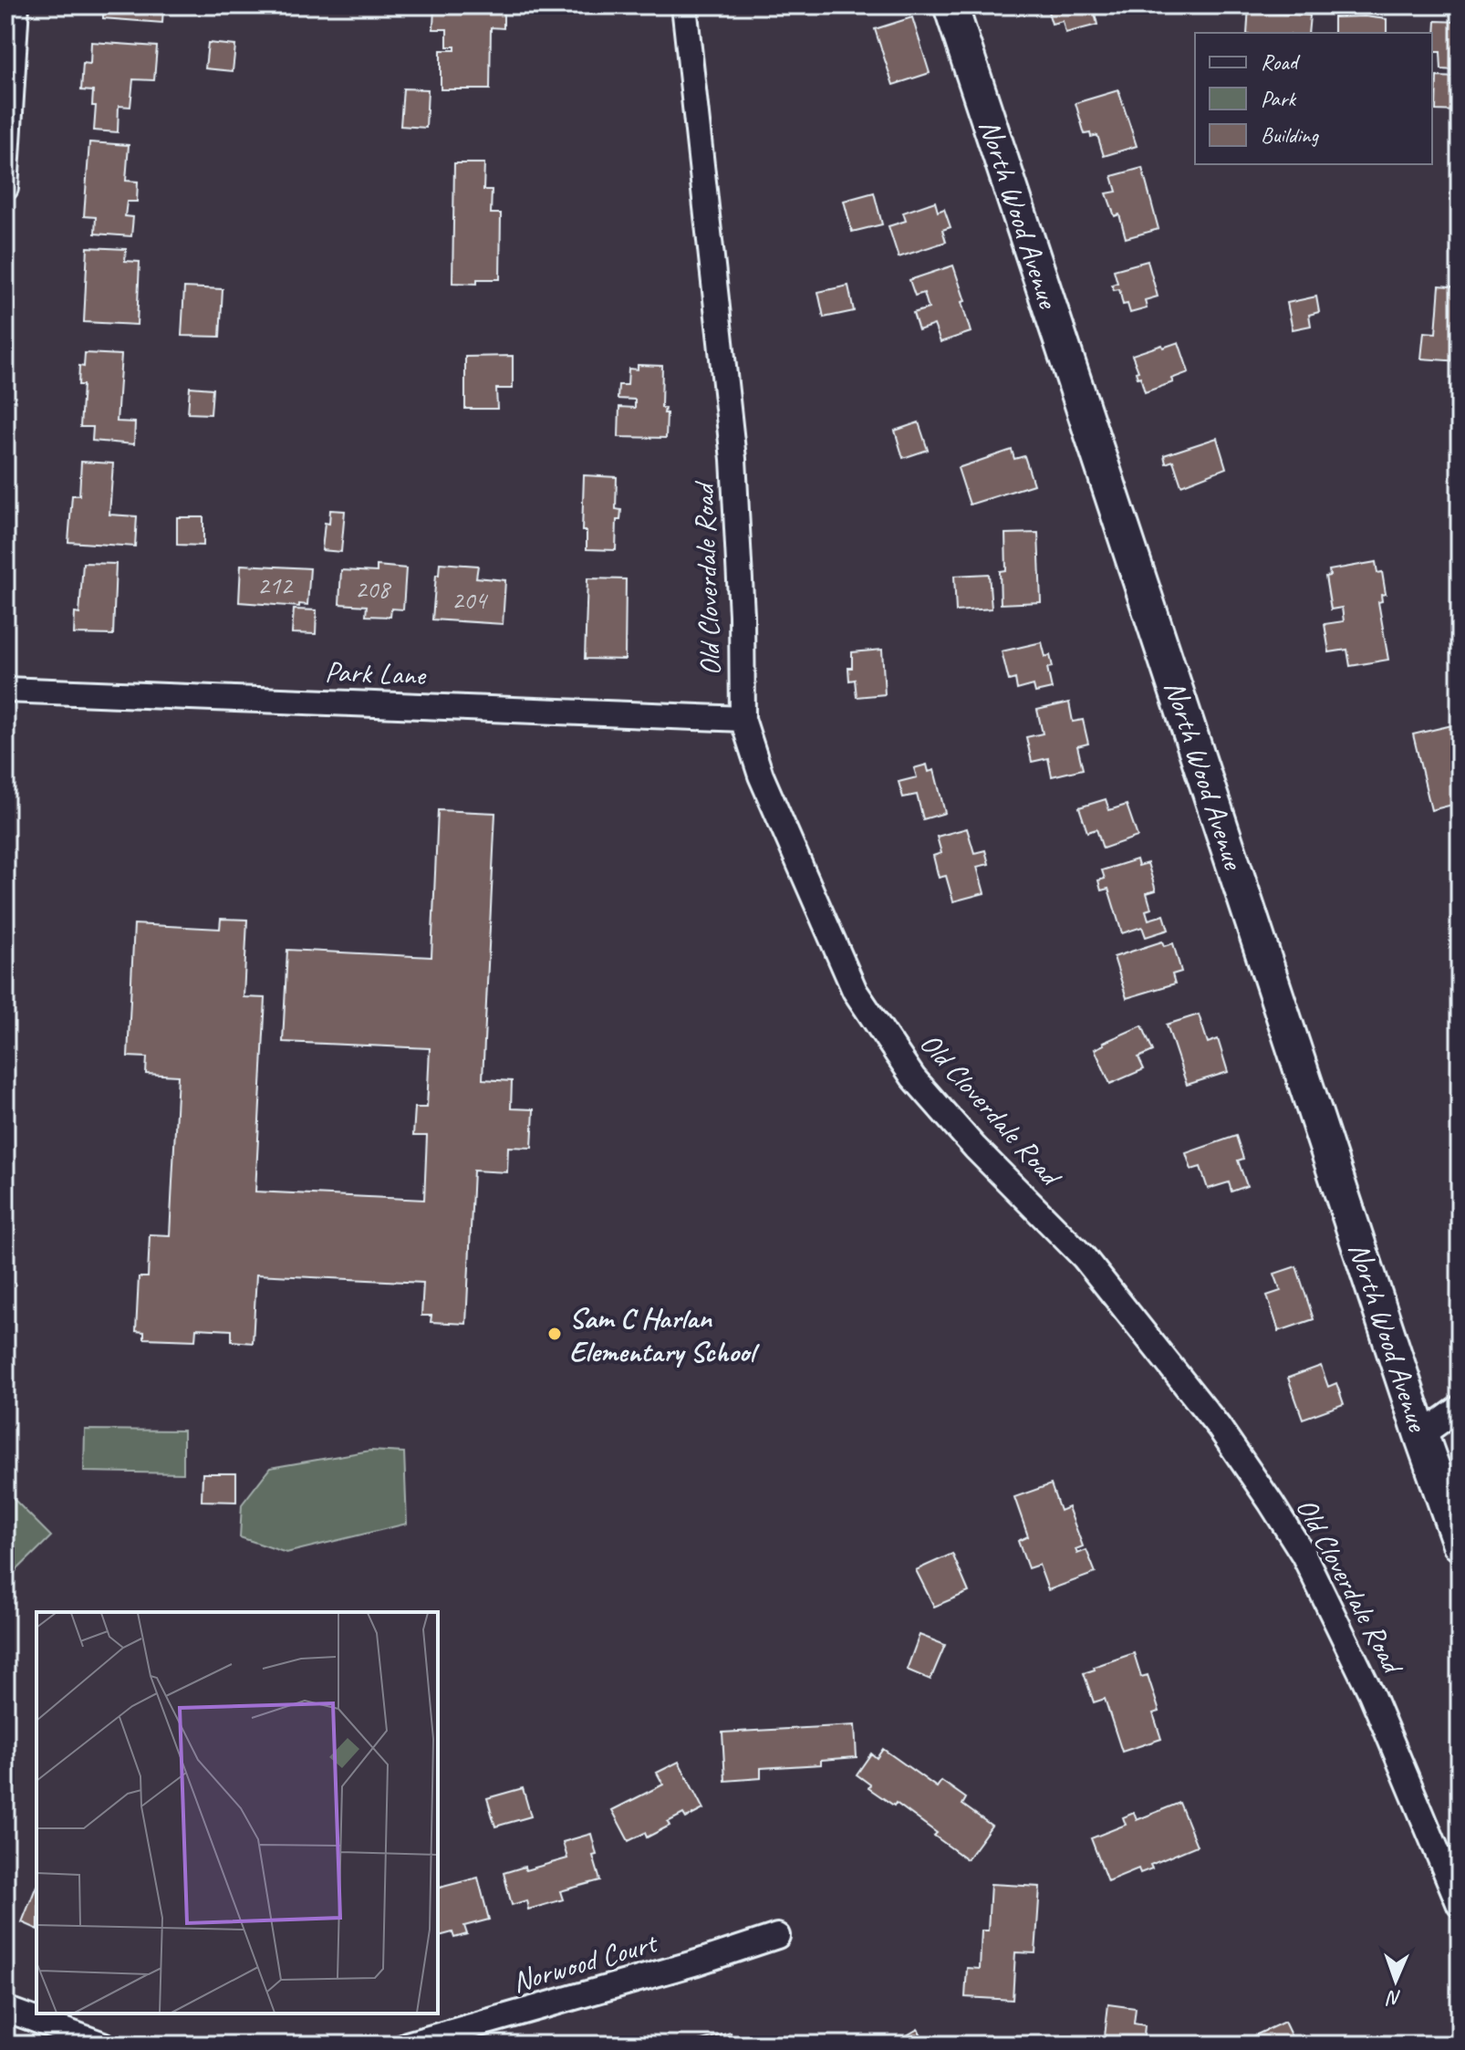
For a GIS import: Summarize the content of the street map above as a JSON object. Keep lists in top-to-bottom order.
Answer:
{
  "streets": {
    "main road": ["North Wood Avenue"],
    "street": ["Old Cloverdale Road", "Park Lane", "Norwood Court"]
  },
  "crossings": [
    ["Old Cloverdale Road", "Park Lane"]
  ],
  "places": ["Sam C Harlan Elementary School"],
  "house_numbers": ["212", "208", "204"],
  "legend": ["Road", "Park", "Building"],
  "north": "bottom"
}
